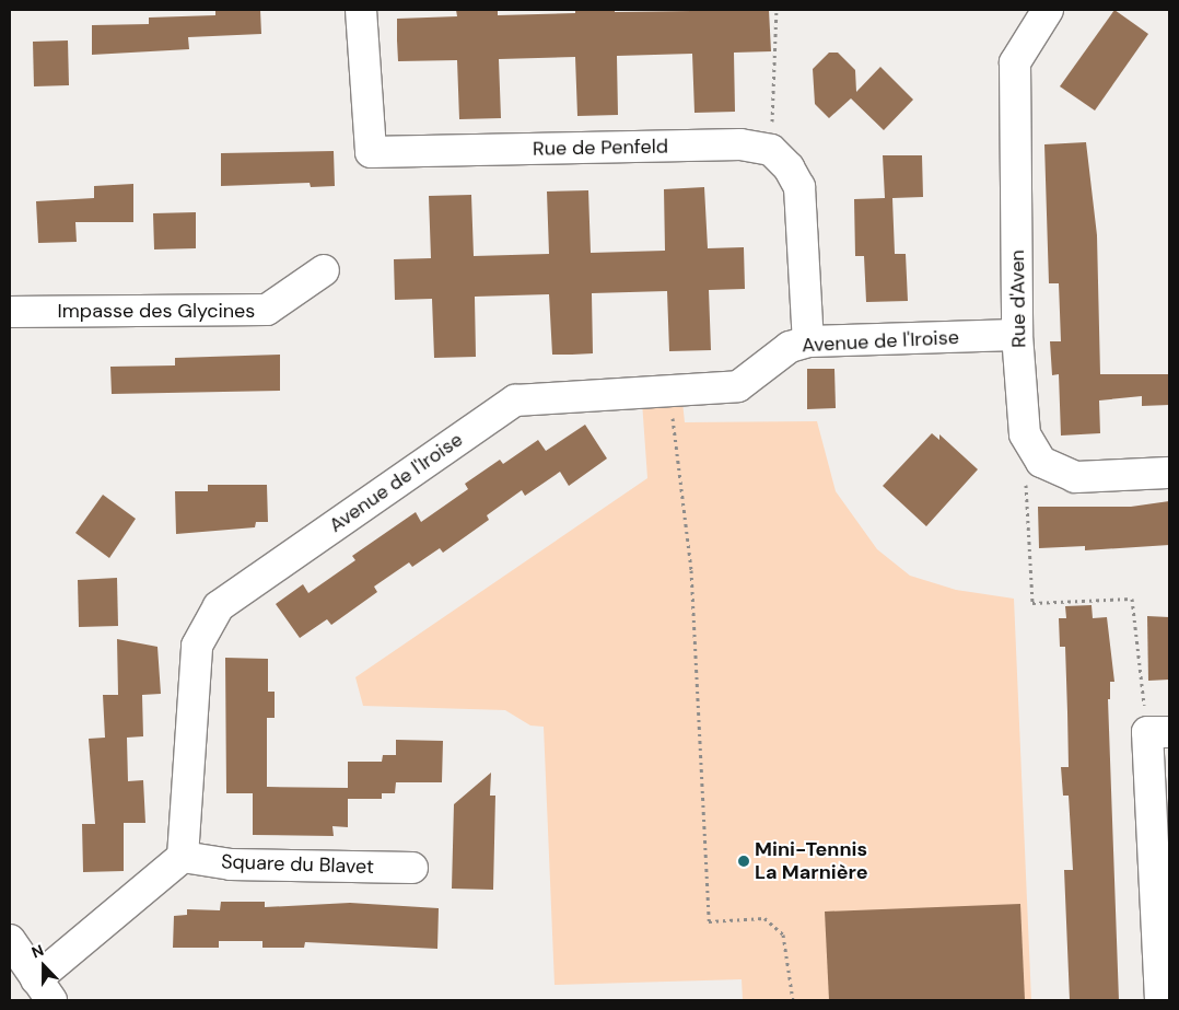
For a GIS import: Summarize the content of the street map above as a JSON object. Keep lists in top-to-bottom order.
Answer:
{
  "streets": {
    "street": [
      "Rue de Penfeld",
      "Rue d'Aven",
      "Impasse des Glycines",
      "Avenue de l'Iroise",
      "Square du Blavet"
    ]
  },
  "crossings": [
    ["Rue d'Aven", "Avenue de l'Iroise"],
    ["Avenue de l'Iroise", "Square du Blavet"]
  ],
  "places": ["Mini-Tennis La Marnière"],
  "north": "top"
}
